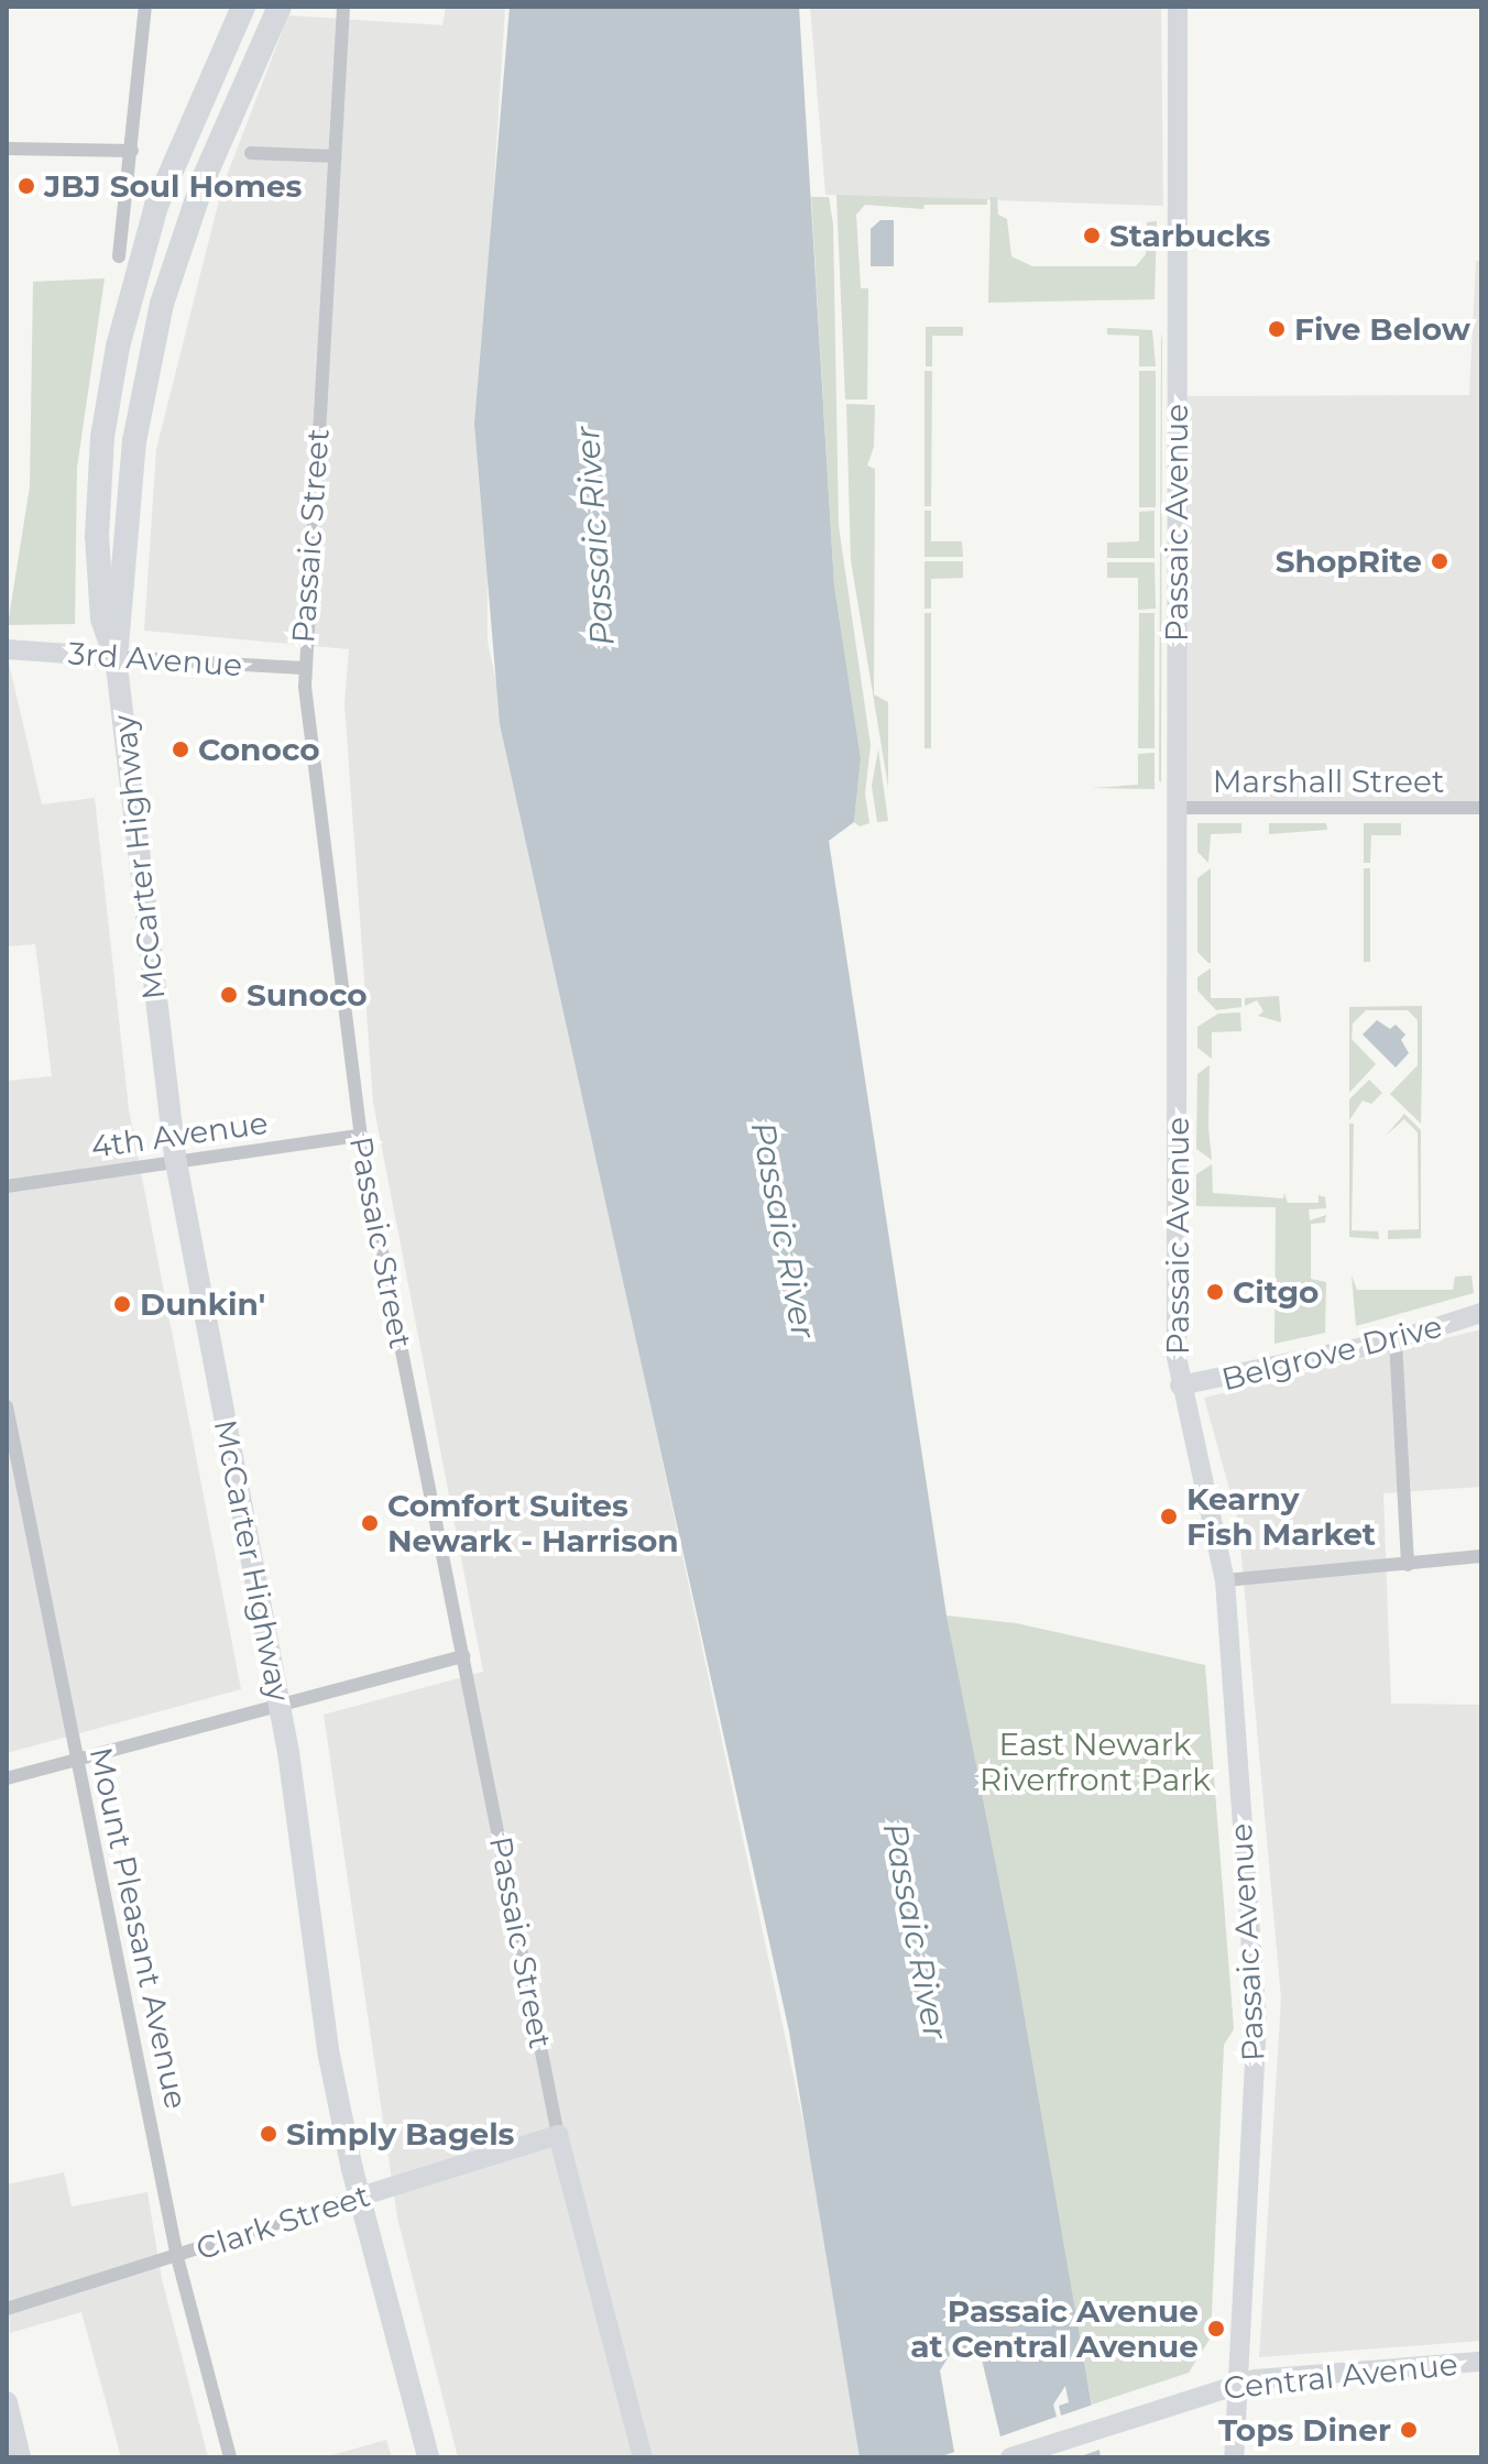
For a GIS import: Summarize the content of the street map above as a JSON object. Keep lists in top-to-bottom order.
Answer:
{
  "streets": {
    "highway": ["McCarter Highway"],
    "main road": [
      "Passaic Avenue",
      "Passaic Street",
      "3rd Avenue",
      "Belgrove Drive",
      "Clark Street",
      "Central Avenue"
    ],
    "street": ["Marshall Street", "4th Avenue", "Mount Pleasant Avenue"]
  },
  "crossings": [
    ["Passaic Avenue", "Marshall Street"],
    ["Passaic Avenue", "Belgrove Drive"],
    ["Passaic Avenue", "Central Avenue"],
    ["Passaic Street", "3rd Avenue"],
    ["Passaic Street", "4th Avenue"],
    ["Passaic Street", "Clark Street"],
    ["3rd Avenue", "McCarter Highway"],
    ["McCarter Highway", "4th Avenue"],
    ["McCarter Highway", "Clark Street"],
    ["Mount Pleasant Avenue", "Clark Street"]
  ],
  "water": ["Passaic River"],
  "parks": ["East Newark Riverfront Park"],
  "places": [
    "JBJ Soul Homes",
    "Starbucks",
    "Five Below",
    "ShopRite",
    "Conoco",
    "Sunoco",
    "Citgo",
    "Dunkin'",
    "Kearny Fish Market",
    "Comfort Suites Newark - Harrison",
    "Simply Bagels",
    "Passaic Avenue at Central Avenue",
    "Tops Diner"
  ]
}
